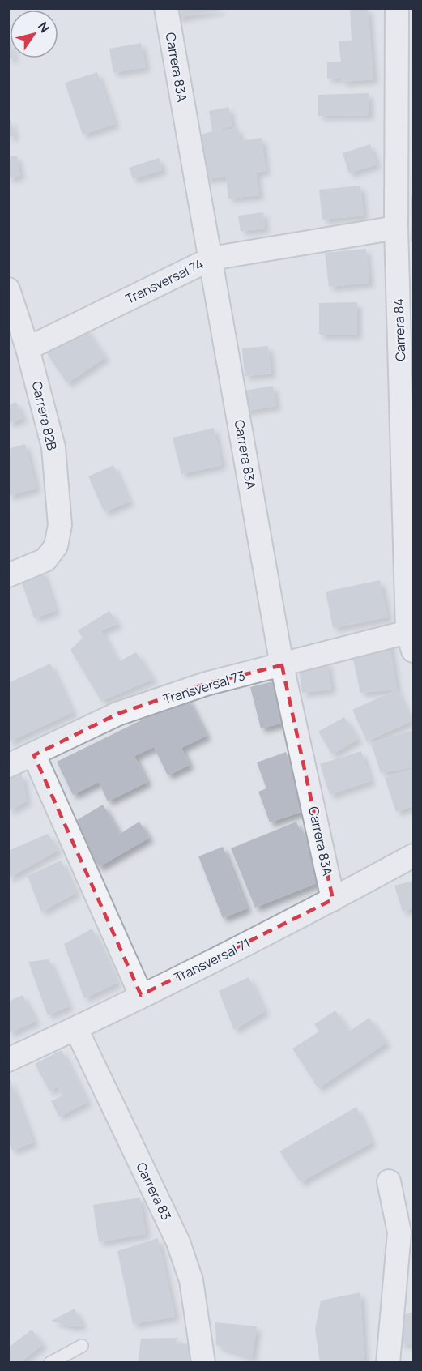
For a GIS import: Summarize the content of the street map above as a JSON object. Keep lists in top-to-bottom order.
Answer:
{
  "streets": {
    "street": [
      "Carrera 83A",
      "Transversal 74",
      "Carrera 84",
      "Carrera 82B",
      "Transversal 73",
      "Transversal 71",
      "Carrera 83"
    ]
  },
  "crossings": [
    ["Carrera 83A", "Transversal 74"],
    ["Carrera 83A", "Transversal 73"],
    ["Carrera 83A", "Transversal 71"],
    ["Transversal 74", "Carrera 84"],
    ["Transversal 74", "Carrera 82B"],
    ["Carrera 84", "Transversal 73"],
    ["Transversal 71", "Carrera 83"]
  ],
  "north": "top right"
}
